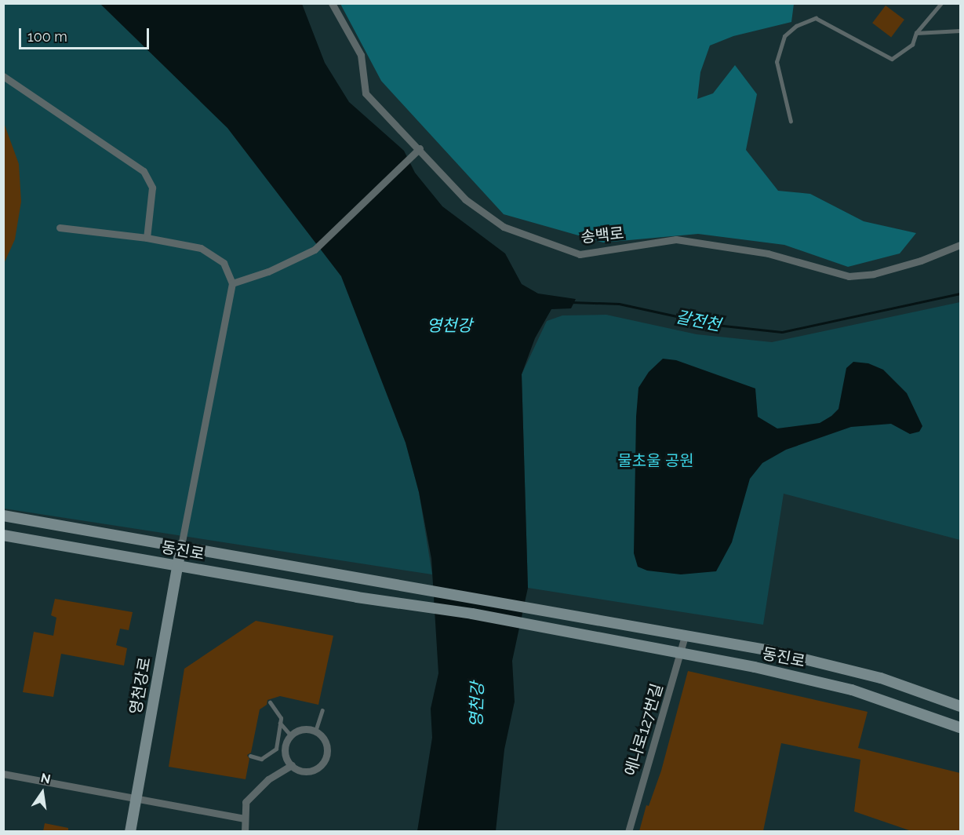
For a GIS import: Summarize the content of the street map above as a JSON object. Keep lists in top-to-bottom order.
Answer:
{
  "streets": {
    "street": [
      "송백로",
      "동진로",
      "영천강로",
      "에나로127번길"
    ]
  },
  "crossings": [
    ["동진로", "영천강로"],
    ["동진로", "에나로127번길"]
  ],
  "water": ["갈전천", "영천강"],
  "parks": ["물초울 공원"],
  "scale_bar": "100 m",
  "north": "top"
}
